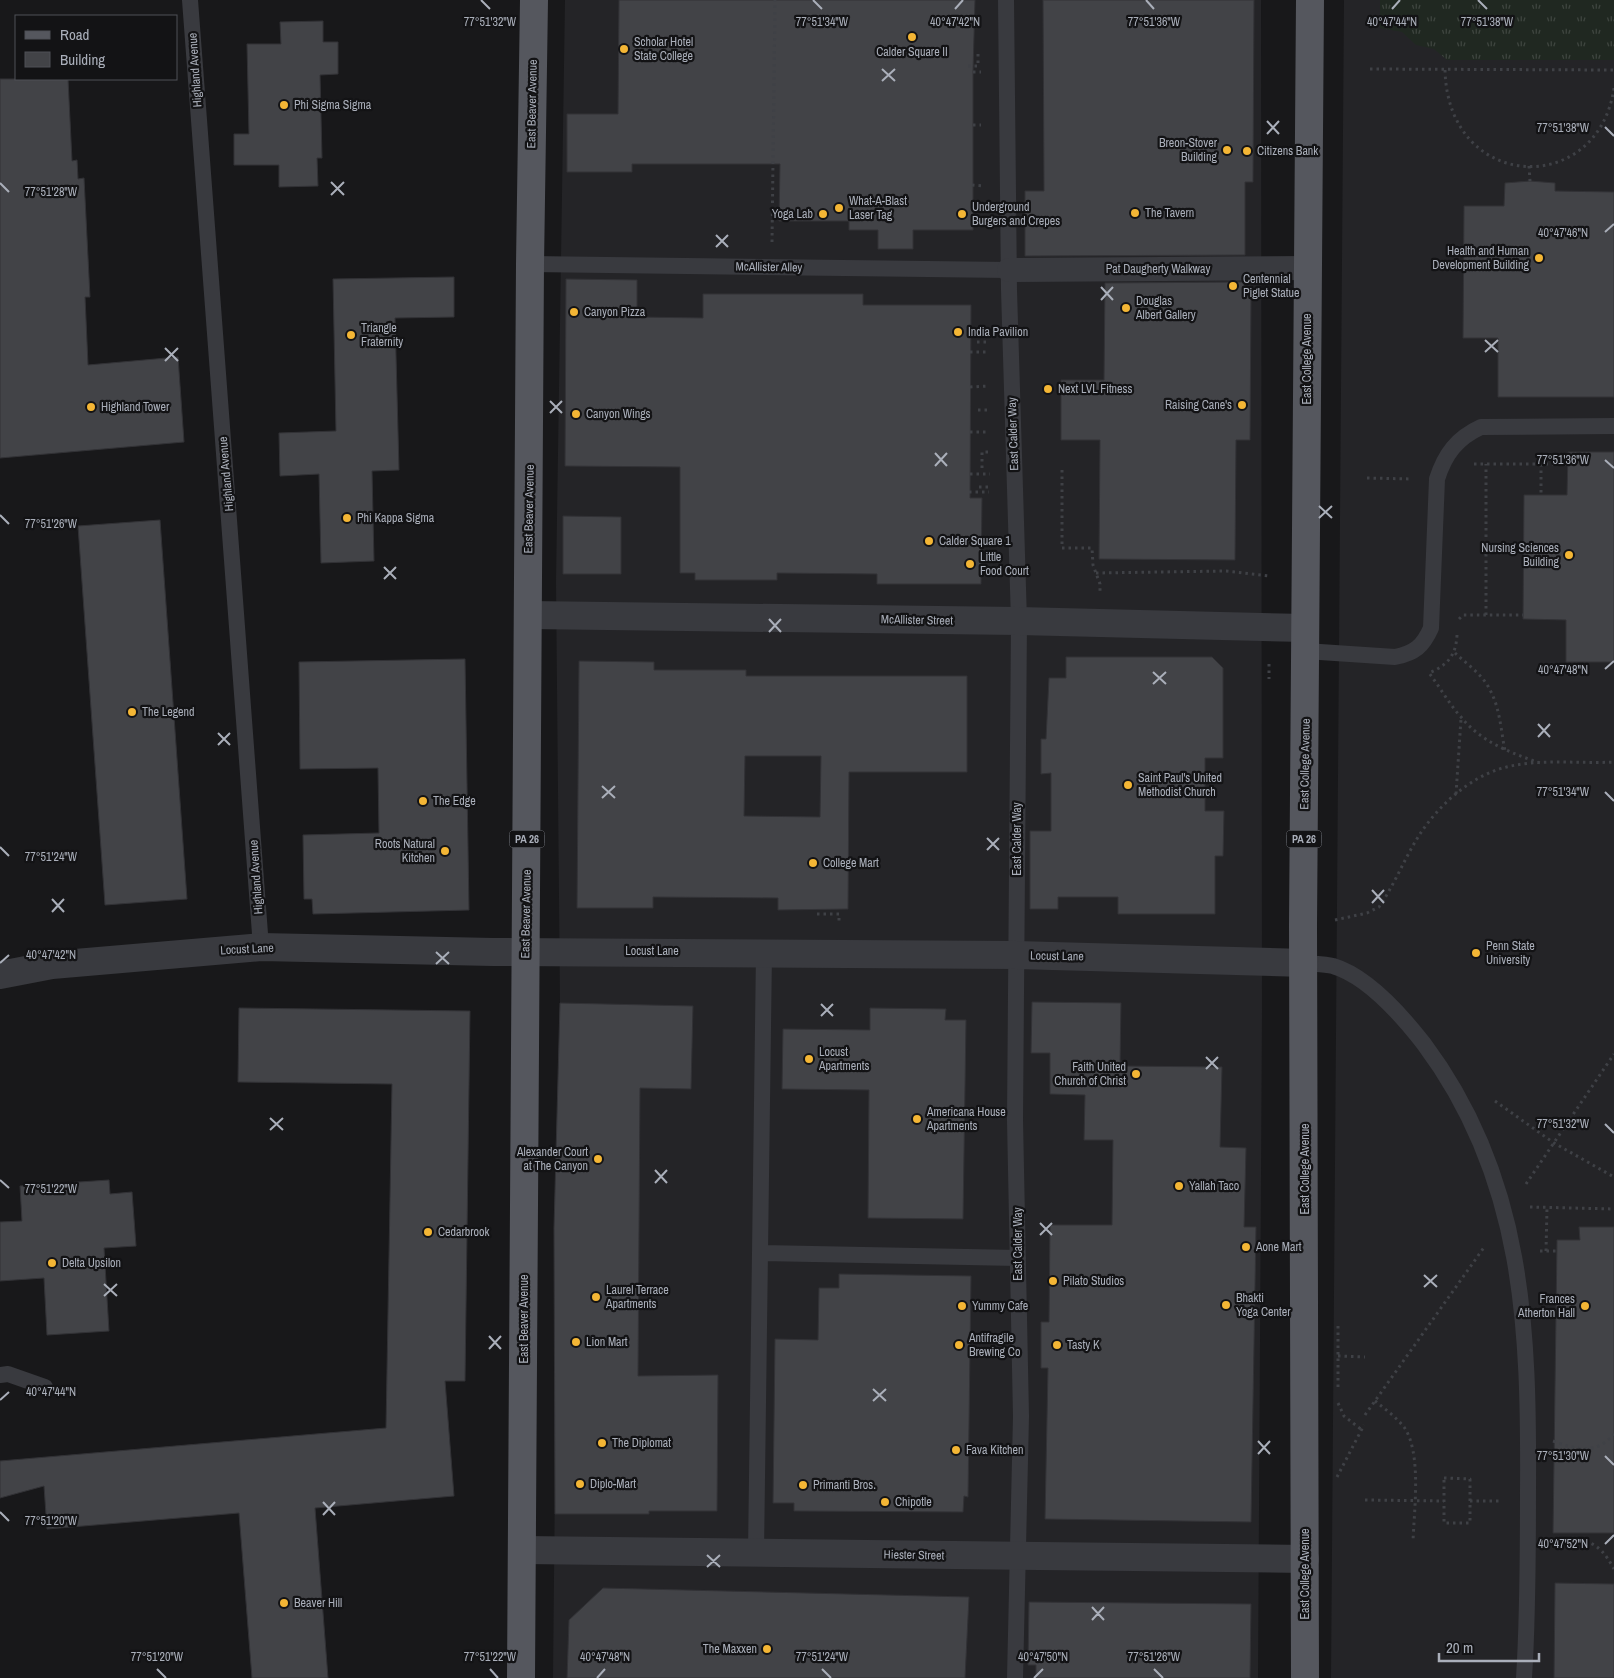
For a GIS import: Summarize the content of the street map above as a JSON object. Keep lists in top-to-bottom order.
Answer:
{
  "streets": {
    "main road": ["East Beaver Avenue", "East College Avenue", "PA 26"],
    "street": [
      "Pat Daugherty Walkway",
      "McAllister Street",
      "Locust Lane",
      "Hiester Street"
    ],
    "lane": ["Highland Avenue", "McAllister Alley", "East Calder Way"]
  },
  "crossings": [
    ["Highland Avenue", "Locust Lane"],
    ["East Beaver Avenue", "McAllister Alley"],
    ["East Beaver Avenue", "McAllister Street"],
    ["East Beaver Avenue", "Locust Lane"],
    ["East Beaver Avenue", "Hiester Street"],
    ["McAllister Alley", "Pat Daugherty Walkway"],
    ["McAllister Alley", "East Calder Way"],
    ["Pat Daugherty Walkway", "East College Avenue"],
    ["Pat Daugherty Walkway", "East Calder Way"],
    ["East College Avenue", "McAllister Street"],
    ["East College Avenue", "Locust Lane"],
    ["East College Avenue", "Hiester Street"],
    ["East Calder Way", "McAllister Street"],
    ["East Calder Way", "Locust Lane"],
    ["East Calder Way", "Hiester Street"]
  ],
  "places": [
    "Calder Square II",
    "Scholar Hotel State College",
    "Phi Sigma Sigma",
    "Breon-Stover Building",
    "Citizens Bank",
    "What-A-Blast Laser Tag",
    "The Tavern",
    "Yoga Lab",
    "Underground Burgers and Crepes",
    "Health and Human Development Building",
    "Centennial Piglet Statue",
    "Douglas Albert Gallery",
    "Canyon Pizza",
    "India Pavilion",
    "Triangle Fraternity",
    "Next LVL Fitness",
    "Raising Cane's",
    "Highland Tower",
    "Canyon Wings",
    "Phi Kappa Sigma",
    "Calder Square 1",
    "Nursing Sciences Building",
    "Little Food Court",
    "The Legend",
    "Saint Paul's United Methodist Church",
    "The Edge",
    "Roots Natural Kitchen",
    "College Mart",
    "Penn State University",
    "Locust Apartments",
    "Faith United Church of Christ",
    "Americana House Apartments",
    "Alexander Court at The Canyon",
    "Yallah Taco",
    "Cedarbrook",
    "Aone Mart",
    "Delta Upsilon",
    "Pilato Studios",
    "Laurel Terrace Apartments",
    "Bhakti Yoga Center",
    "Yummy Cafe",
    "Frances Atherton Hall",
    "Lion Mart",
    "Antifragile Brewing Co",
    "Tasty K",
    "The Diplomat",
    "Fava Kitchen",
    "Diplo-Mart",
    "Primanti Bros.",
    "Chipotle",
    "Beaver Hill",
    "The Maxxen"
  ],
  "legend": ["Road", "Building"],
  "scale_bar": "20 m",
  "coordinates": [
    "77°51'38\"W",
    "77°51'32\"W",
    "77°51'34\"W",
    "40°47'42\"N",
    "77°51'36\"W",
    "40°47'44\"N",
    "77°51'28\"W",
    "40°47'46\"N",
    "77°51'26\"W",
    "40°47'48\"N",
    "77°51'24\"W",
    "77°51'22\"W",
    "77°51'30\"W",
    "77°51'20\"W",
    "40°47'52\"N",
    "40°47'50\"N"
  ]
}
